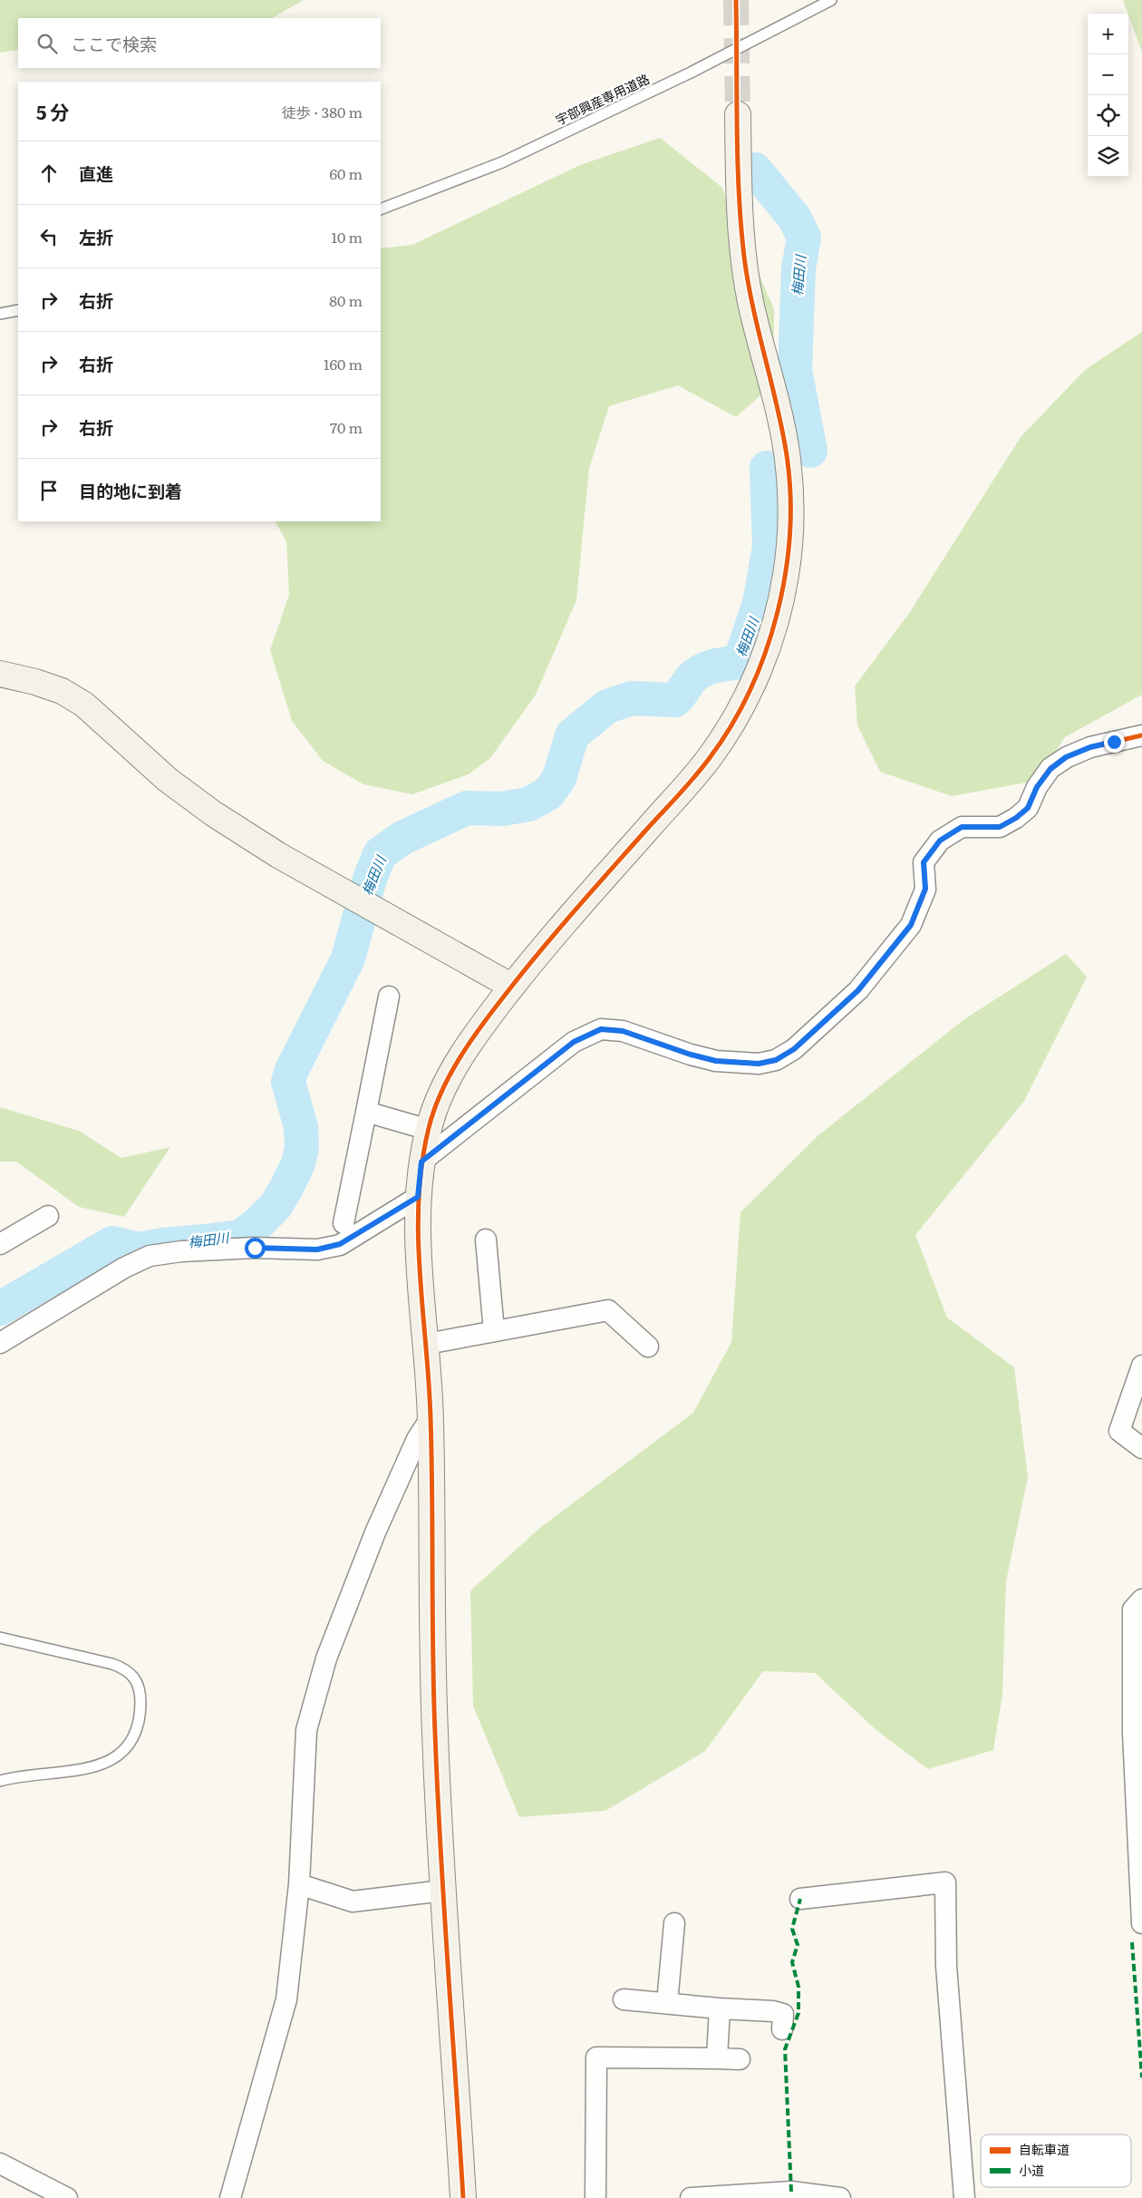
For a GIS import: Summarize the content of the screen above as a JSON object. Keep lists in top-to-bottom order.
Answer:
{
  "streets": {
    "lane": ["宇部興産専用道路"]
  },
  "water": ["梅田川"],
  "legend": ["自転車道", "小道"],
  "page": {
    "map_buttons": ["+", "−"],
    "search": "ここで検索",
    "heading": ["5 分", "徒歩 · 380 m"],
    "list": [
      ["直進", "60 m"],
      ["左折", "10 m"],
      ["右折", "80 m"],
      ["右折", "160 m"],
      ["右折", "70 m"],
      "目的地に到着"
    ]
  }
}
